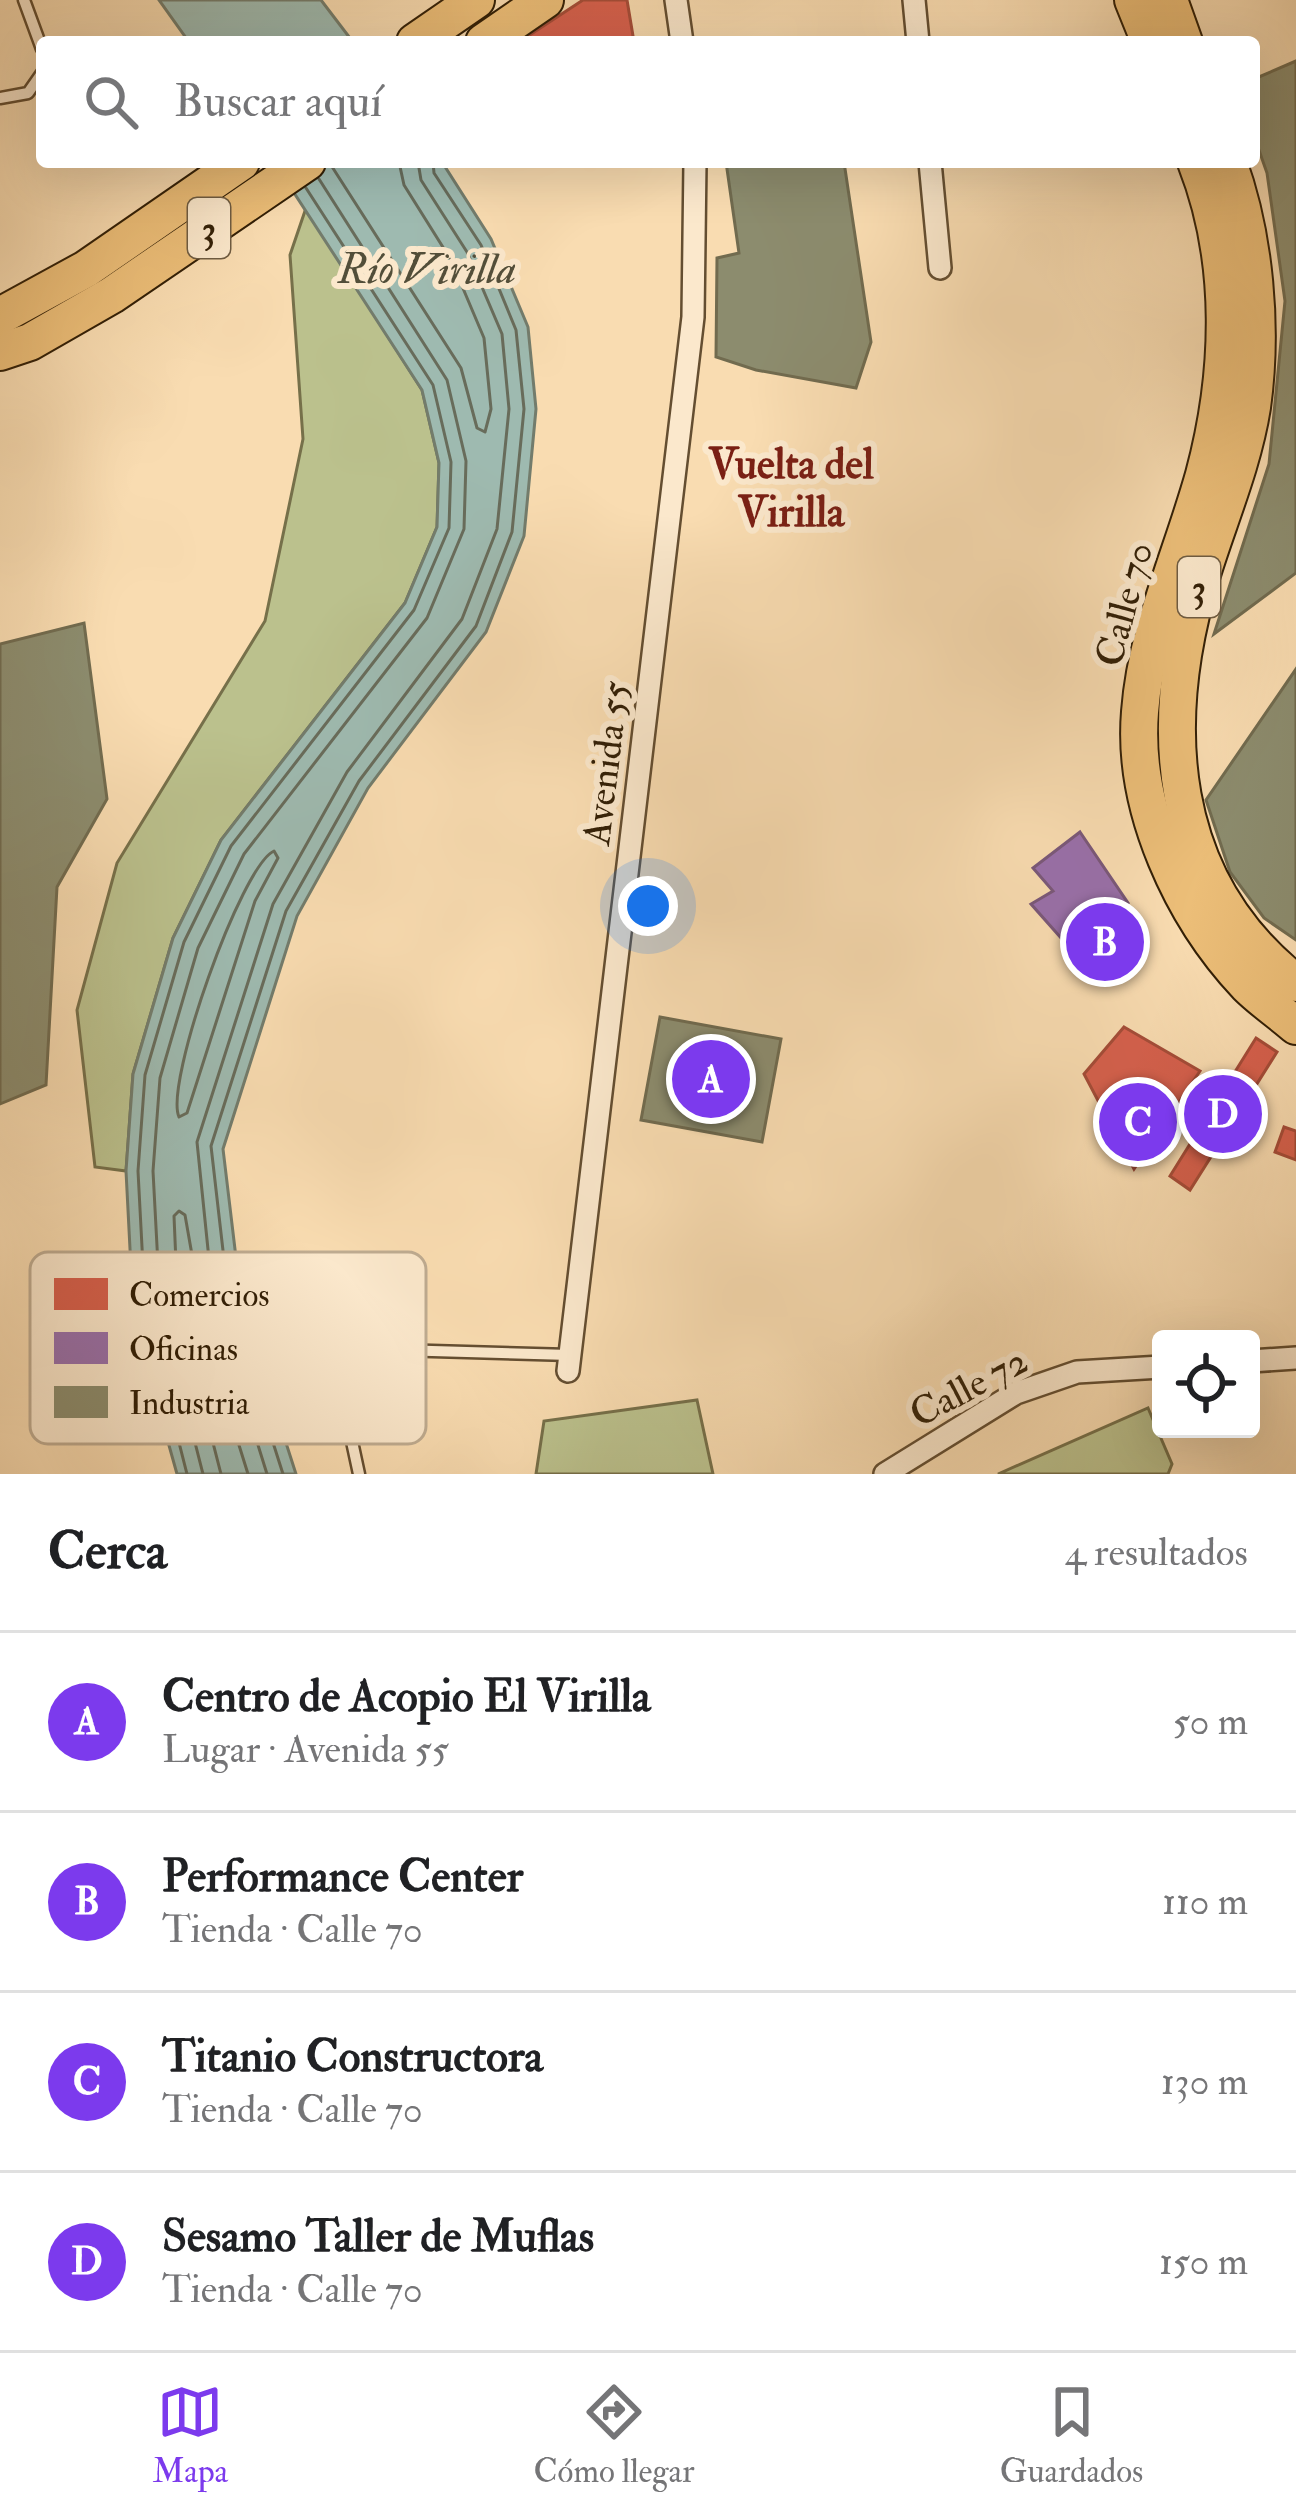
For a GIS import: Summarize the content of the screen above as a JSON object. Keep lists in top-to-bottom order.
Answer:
{
  "streets": {
    "main road": ["3", "Calle 70"],
    "street": ["Avenida 55", "Calle 72"]
  },
  "districts": ["Vuelta del Virilla"],
  "water": ["Río Virilla"],
  "legend": ["Comercios", "Oficinas", "Industria"],
  "page": {
    "search": "Buscar aquí",
    "pins": [
      "B",
      "A",
      "D",
      "C"
    ],
    "heading": ["Cerca", "4 resultados"],
    "list": [
      {
        "mark": "A",
        "name": "Centro de Acopio El Virilla",
        "note": "Lugar · Avenida 55",
        "value": "50 m"
      },
      {
        "mark": "B",
        "name": "Performance Center",
        "note": "Tienda · Calle 70",
        "value": "110 m"
      },
      {
        "mark": "C",
        "name": "Titanio Constructora",
        "note": "Tienda · Calle 70",
        "value": "130 m"
      },
      {
        "mark": "D",
        "name": "Sesamo Taller de Muflas",
        "note": "Tienda · Calle 70",
        "value": "150 m"
      }
    ],
    "nav": ["Mapa", "Cómo llegar", "Guardados"]
  }
}
